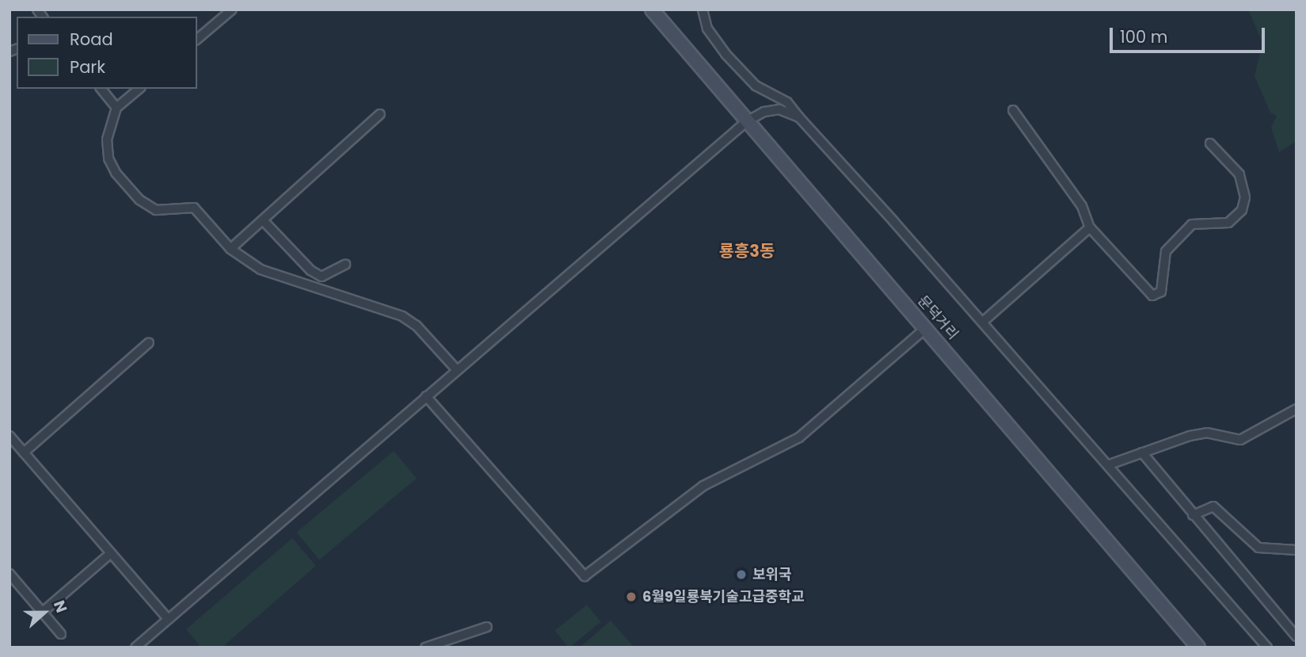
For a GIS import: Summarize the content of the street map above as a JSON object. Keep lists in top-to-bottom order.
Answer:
{
  "streets": {
    "main road": ["문덕거리"]
  },
  "districts": ["룡흥3동"],
  "places": ["보위국", "6월9일룡북기술고급중학교"],
  "legend": ["Road", "Park"],
  "scale_bar": "100 m",
  "north": "right"
}
